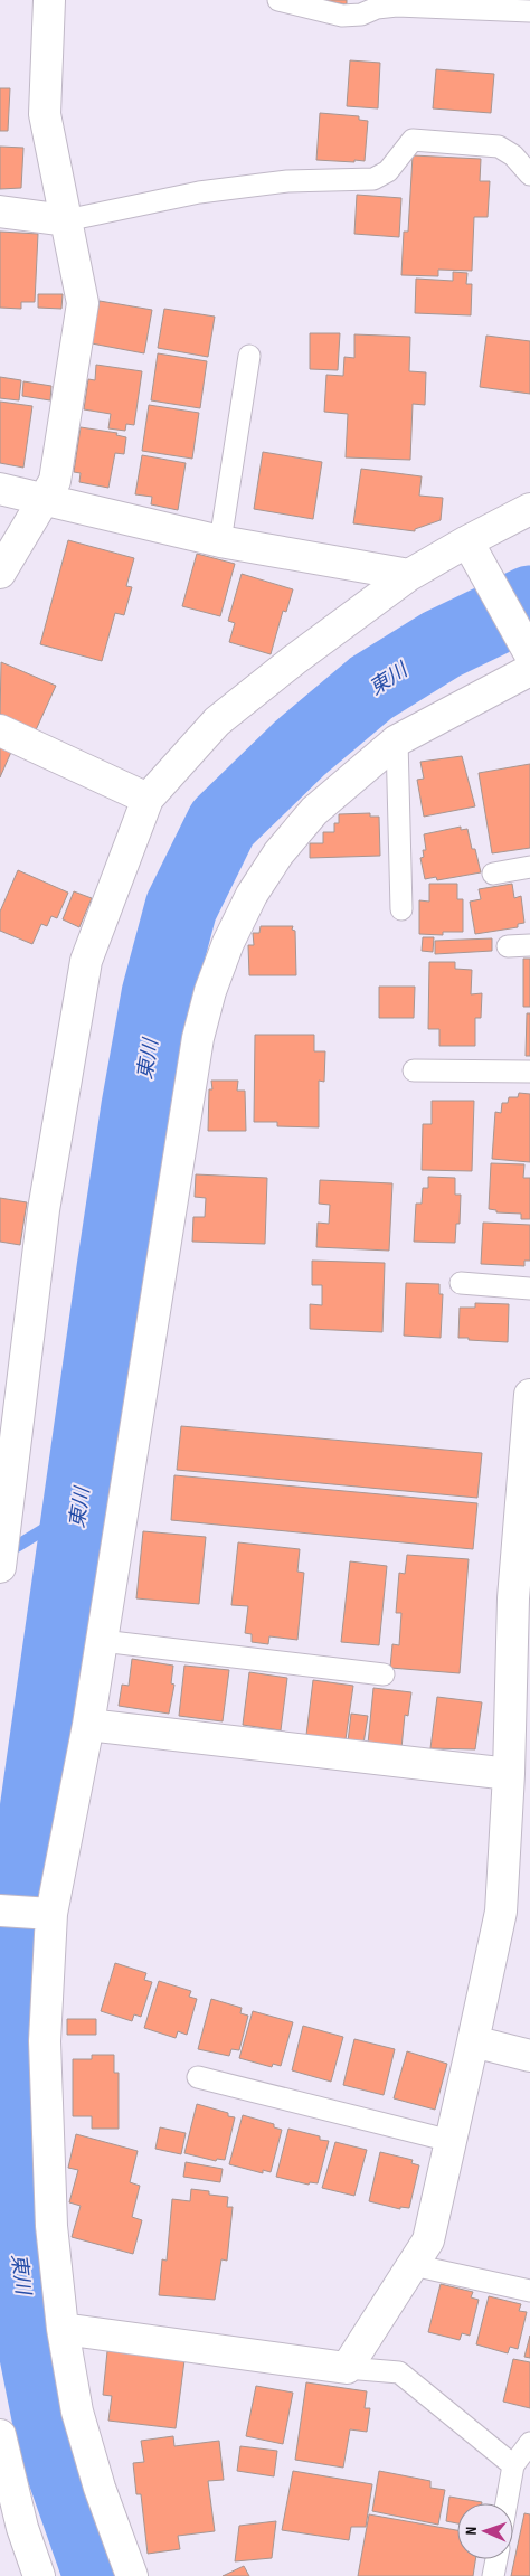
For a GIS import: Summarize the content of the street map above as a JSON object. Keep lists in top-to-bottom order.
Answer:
{
  "water": ["東川"],
  "north": "left"
}
